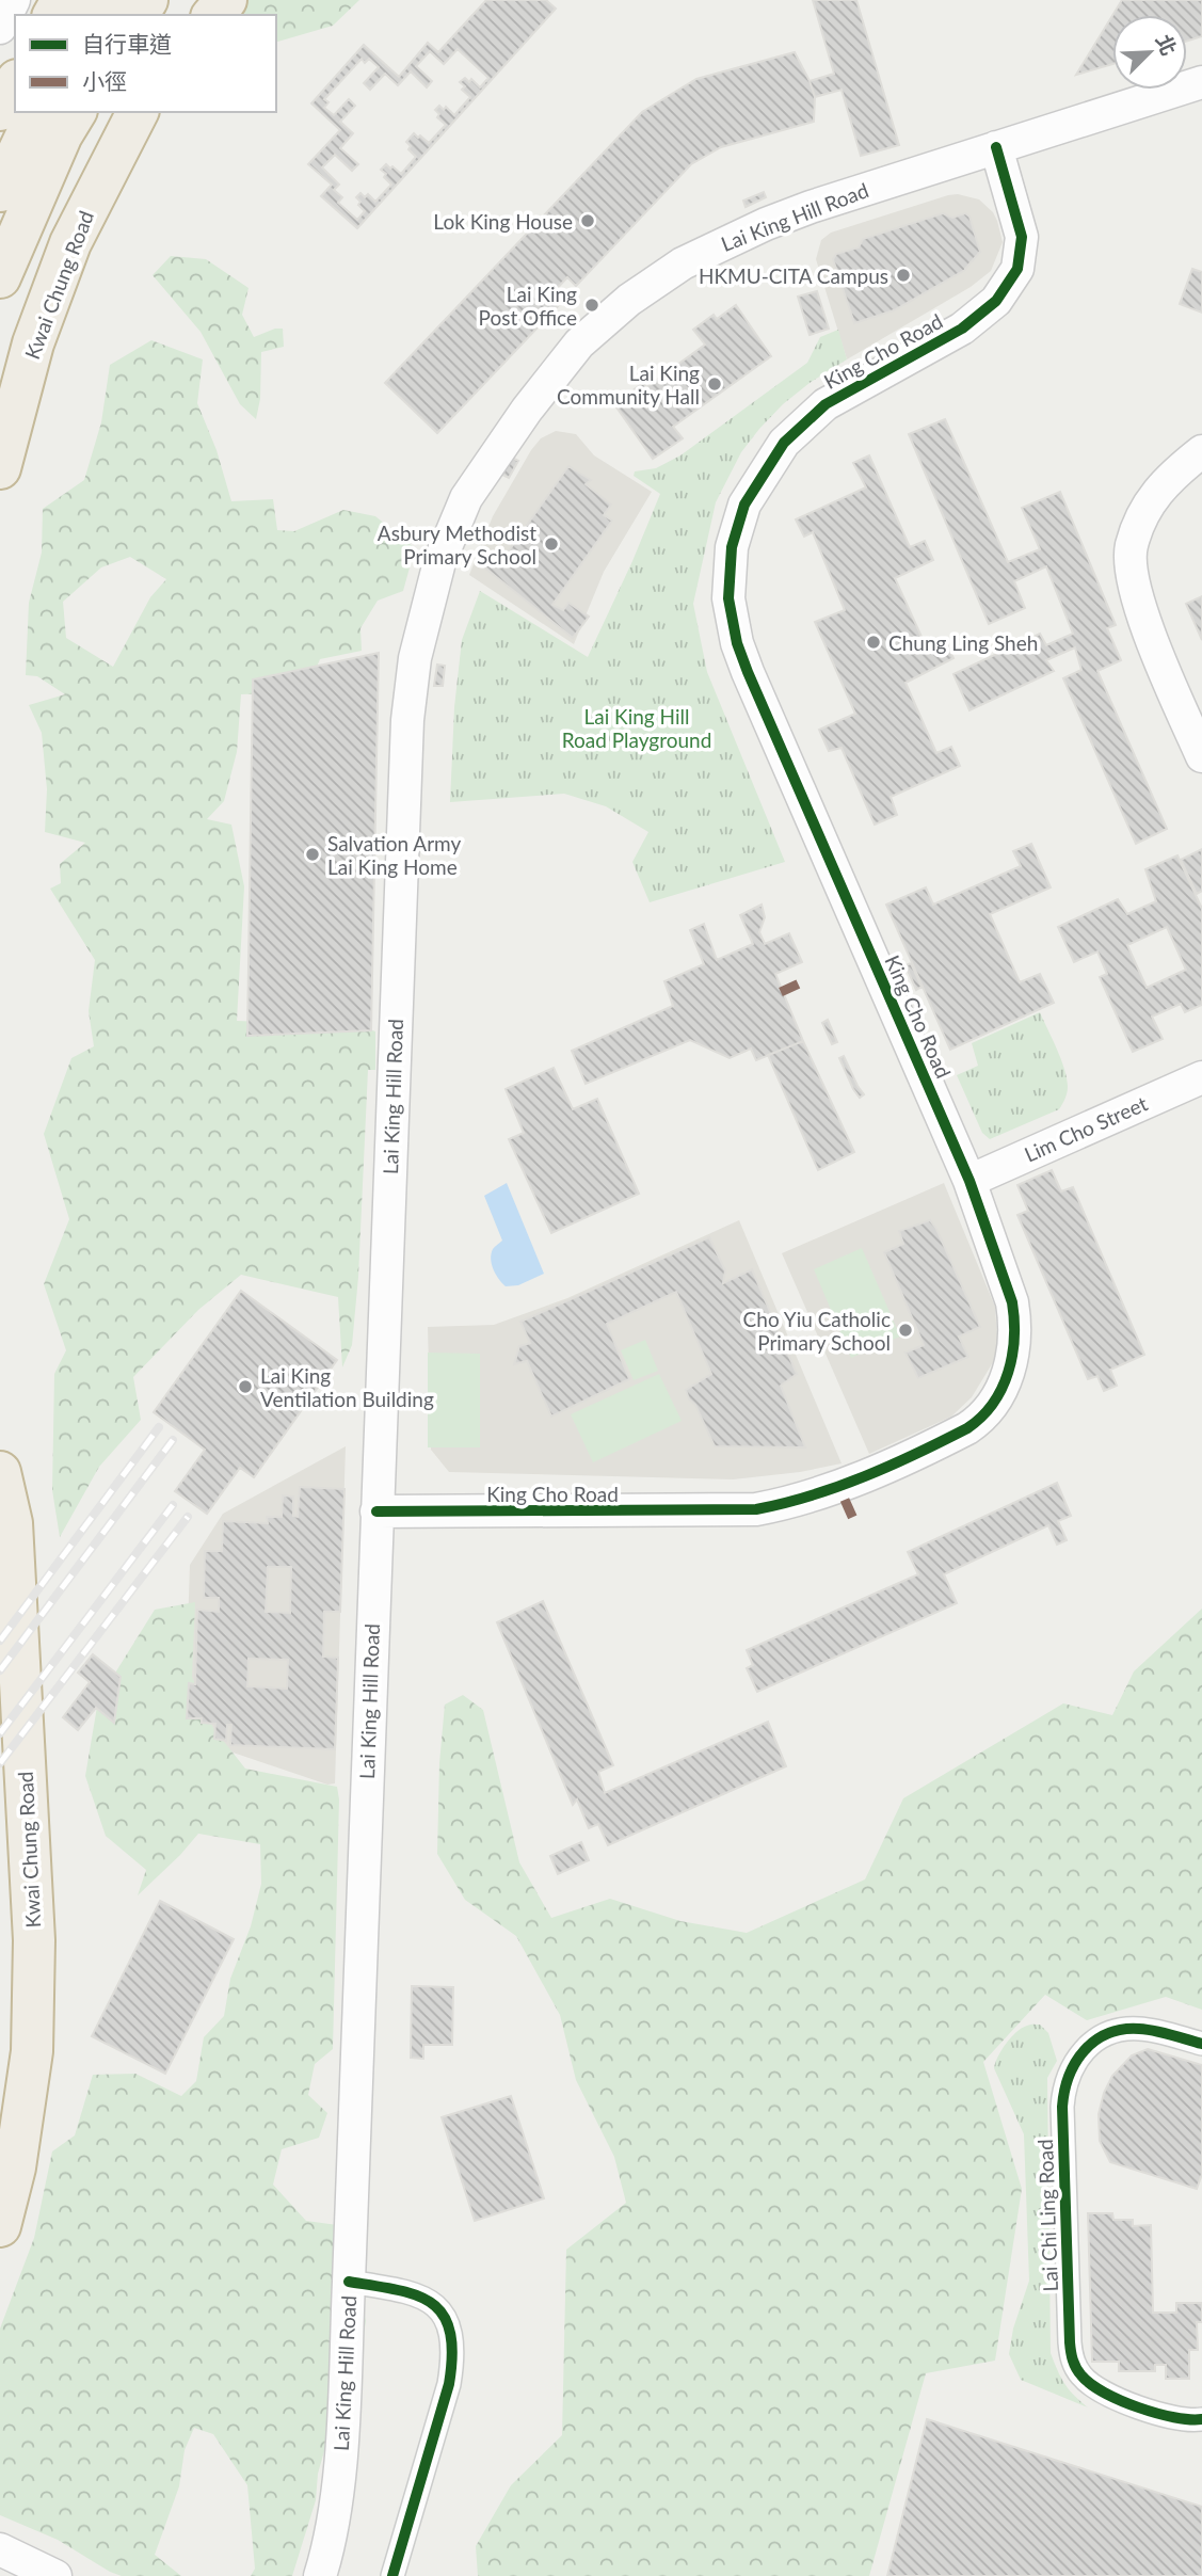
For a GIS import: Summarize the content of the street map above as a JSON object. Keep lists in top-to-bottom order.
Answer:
{
  "streets": {
    "highway": ["Kwai Chung Road"],
    "main road": ["Lai King Hill Road", "King Cho Road", "Lim Cho Street"],
    "street": ["Lai Chi Ling Road"]
  },
  "crossings": [
    ["Lai King Hill Road", "King Cho Road"],
    ["King Cho Road", "Lim Cho Street"]
  ],
  "parks": ["Lai King Hill Road Playground"],
  "places": [
    "Lok King House",
    "HKMU-CITA Campus",
    "Lai King Post Office",
    "Lai King Community Hall",
    "Asbury Methodist Primary School",
    "Chung Ling Sheh",
    "Salvation Army Lai King Home",
    "Cho Yiu Catholic Primary School",
    "Lai King Ventilation Building"
  ],
  "legend": ["自行車道", "小徑"],
  "north": "top right"
}
